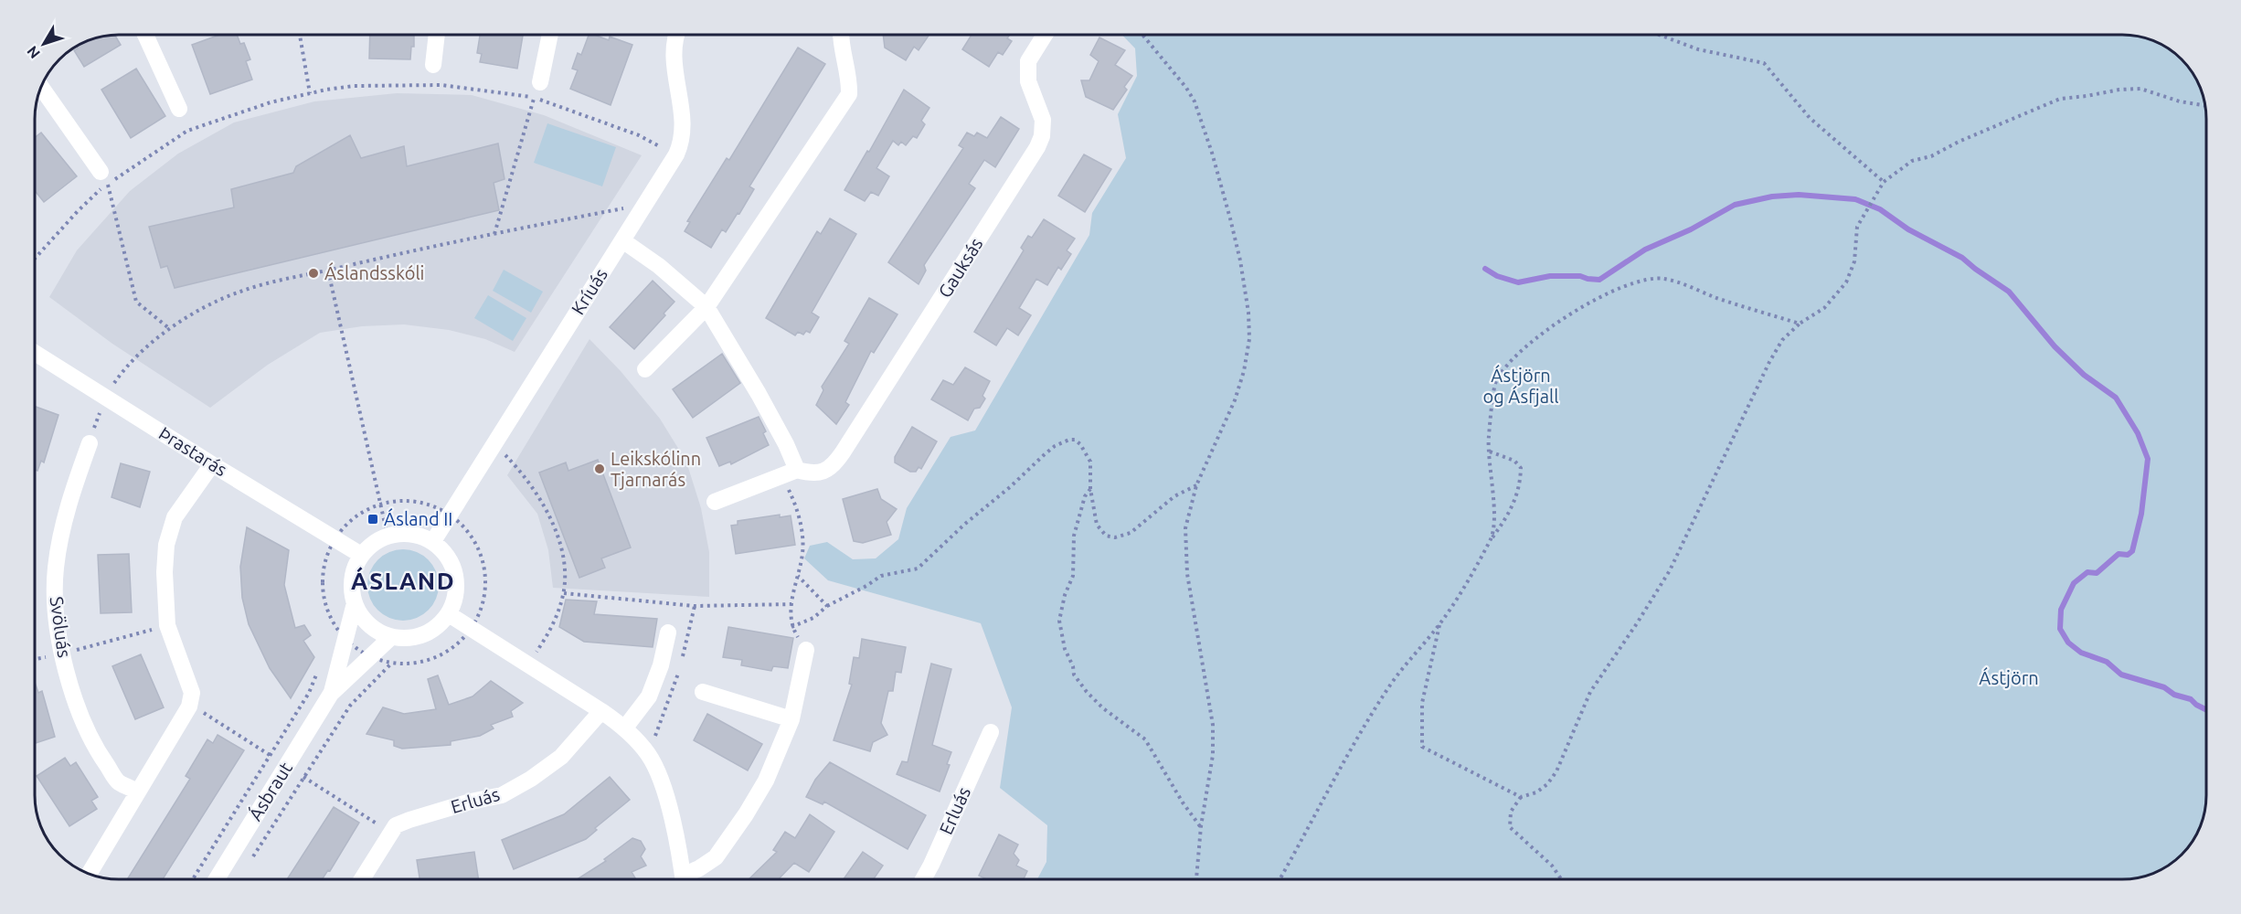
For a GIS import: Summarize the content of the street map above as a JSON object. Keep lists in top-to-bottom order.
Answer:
{
  "streets": {
    "street": [
      "Gauksás",
      "Kríuás",
      "Þrastarás",
      "Svöluás",
      "Ásbraut",
      "Erluás"
    ]
  },
  "crossings": [
    ["Kríuás", "Þrastarás"],
    ["Kríuás", "Ásbraut"],
    ["Þrastarás", "Ásbraut"]
  ],
  "districts": ["ÁSLAND"],
  "parks": ["Ástjörn og Ásfjall", "Ástjörn"],
  "places": {
    "other": ["Áslandsskóli", "Leikskólinn Tjarnarás"],
    "transit": ["Ásland II"]
  },
  "north": "bottom left"
}
